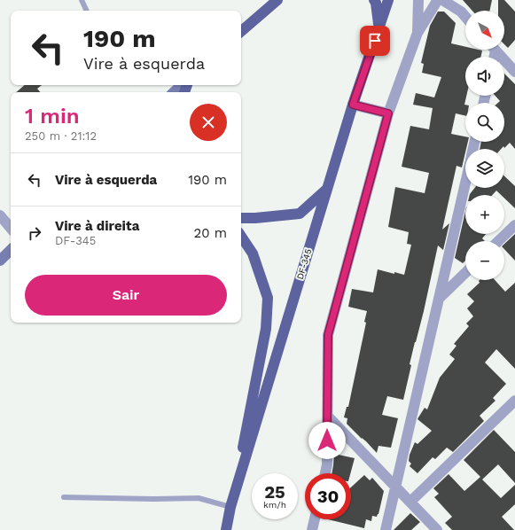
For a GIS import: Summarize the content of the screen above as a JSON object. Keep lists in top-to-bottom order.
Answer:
{
  "streets": {
    "main road": ["DF-345"]
  },
  "north": "bottom right",
  "page": {
    "map_buttons": ["+", "−"],
    "turn": ["190 m", "Vire à esquerda"],
    "heading": ["1 min", "250 m · 21:12"],
    "list": [
      {
        "name": "Vire à esquerda",
        "value": "190 m"
      },
      {
        "name": "Vire à direita",
        "note": "DF-345",
        "value": "20 m"
      }
    ],
    "buttons": "Sair",
    "speed": "25 km/h",
    "limit": "30"
  }
}
